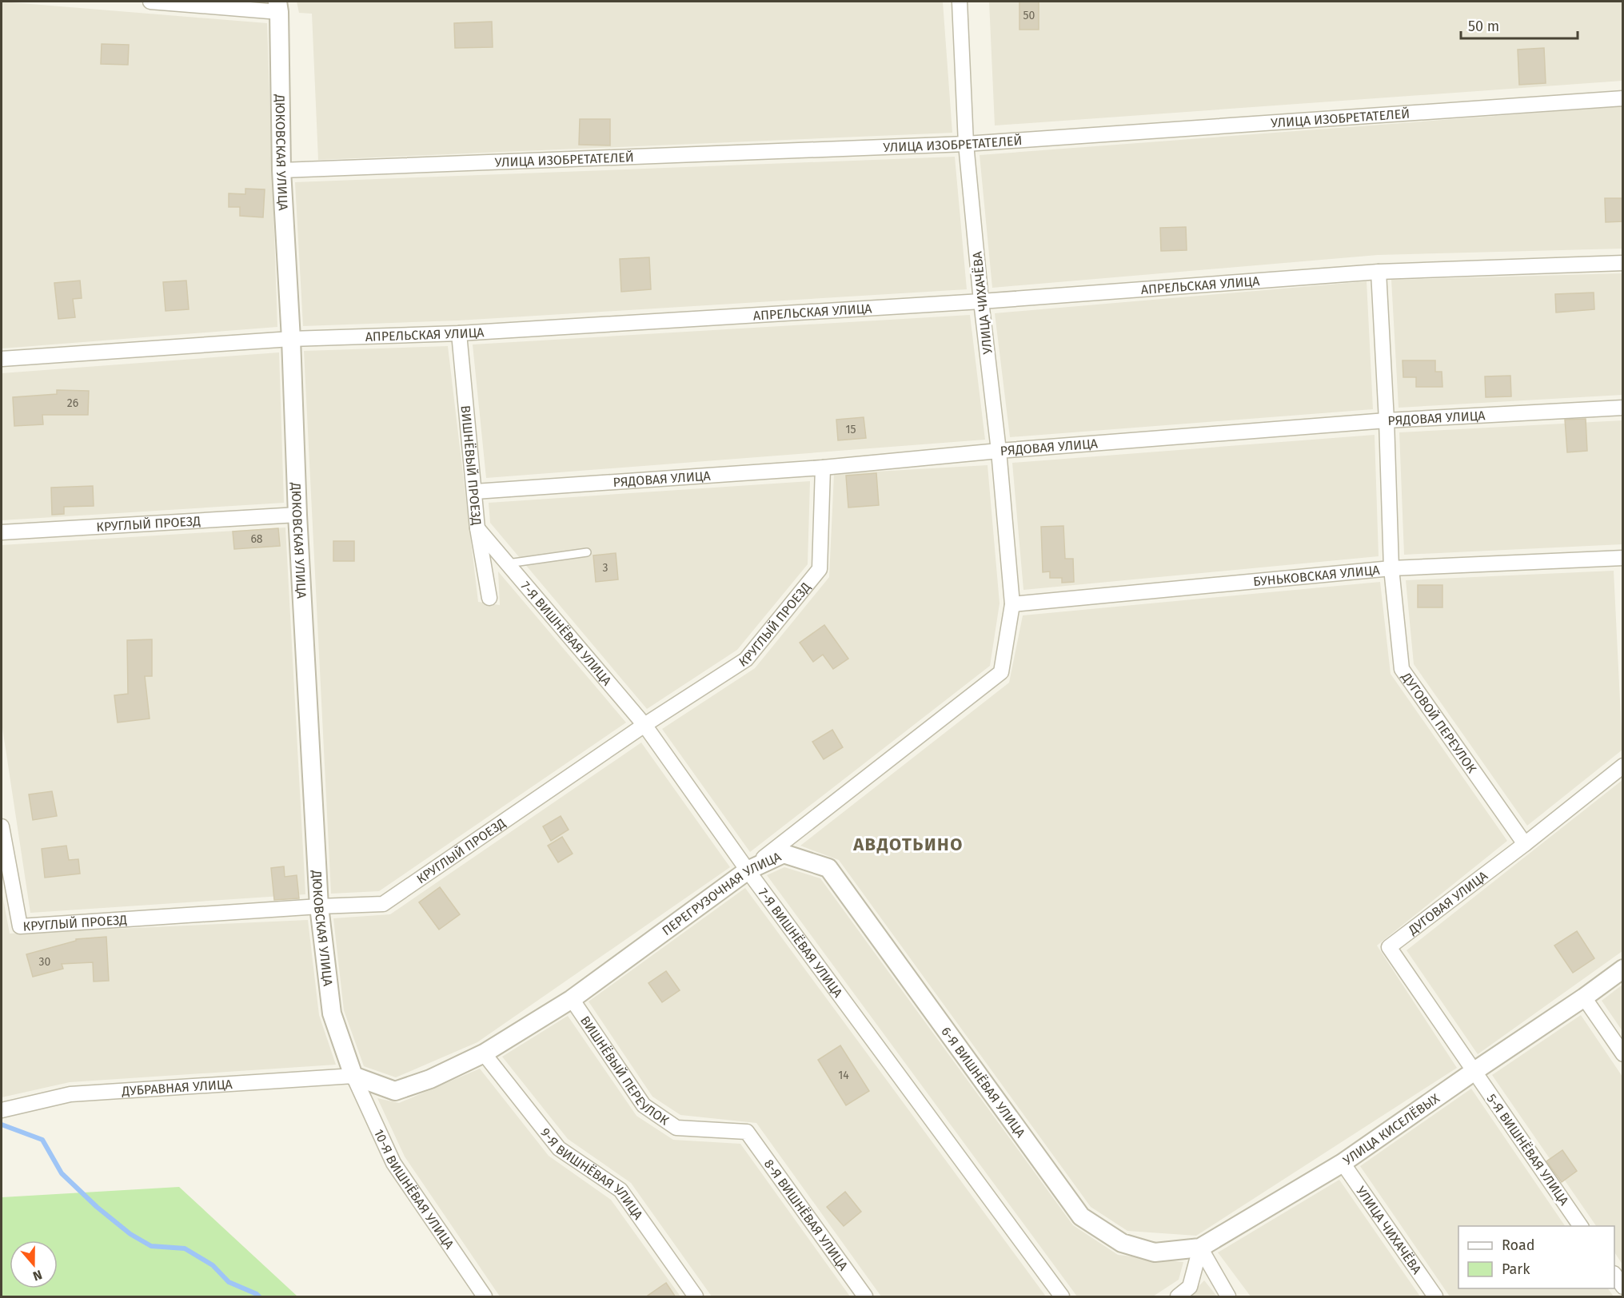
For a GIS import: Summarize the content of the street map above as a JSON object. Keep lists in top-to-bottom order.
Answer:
{
  "streets": {
    "street": [
      "УЛИЦА ИЗОБРЕТАТЕЛЕЙ",
      "ДЮКОВСКАЯ УЛИЦА",
      "АПРЕЛЬСКАЯ УЛИЦА",
      "УЛИЦА ЧИХАЧЁВА",
      "РЯДОВАЯ УЛИЦА",
      "ВИШНЁВЫЙ ПРОЕЗД",
      "КРУГЛЫЙ ПРОЕЗД",
      "БУНЬКОВСКАЯ УЛИЦА",
      "7-Я ВИШНЁВАЯ УЛИЦА",
      "ДУГОВОЙ ПЕРЕУЛОК",
      "ПЕРЕГРУЗОЧНАЯ УЛИЦА",
      "ДУГОВАЯ УЛИЦА",
      "ВИШНЁВЫЙ ПЕРЕУЛОК",
      "6-Я ВИШНЁВАЯ УЛИЦА",
      "ДУБРАВНАЯ УЛИЦА",
      "УЛИЦА КИСЕЛЁВЫХ",
      "5-Я ВИШНЁВАЯ УЛИЦА",
      "9-Я ВИШНЁВАЯ УЛИЦА",
      "10-Я ВИШНЁВАЯ УЛИЦА",
      "8-Я ВИШНЁВАЯ УЛИЦА"
    ]
  },
  "crossings": [
    ["УЛИЦА ИЗОБРЕТАТЕЛЕЙ", "ДЮКОВСКАЯ УЛИЦА"],
    ["УЛИЦА ИЗОБРЕТАТЕЛЕЙ", "УЛИЦА ЧИХАЧЁВА"],
    ["ДЮКОВСКАЯ УЛИЦА", "АПРЕЛЬСКАЯ УЛИЦА"],
    ["ДЮКОВСКАЯ УЛИЦА", "КРУГЛЫЙ ПРОЕЗД"],
    ["ДЮКОВСКАЯ УЛИЦА", "ПЕРЕГРУЗОЧНАЯ УЛИЦА"],
    ["ДЮКОВСКАЯ УЛИЦА", "ДУБРАВНАЯ УЛИЦА"],
    ["ДЮКОВСКАЯ УЛИЦА", "10-Я ВИШНЁВАЯ УЛИЦА"],
    ["АПРЕЛЬСКАЯ УЛИЦА", "УЛИЦА ЧИХАЧЁВА"],
    ["АПРЕЛЬСКАЯ УЛИЦА", "ВИШНЁВЫЙ ПРОЕЗД"],
    ["АПРЕЛЬСКАЯ УЛИЦА", "ДУГОВОЙ ПЕРЕУЛОК"],
    ["УЛИЦА ЧИХАЧЁВА", "РЯДОВАЯ УЛИЦА"],
    ["УЛИЦА ЧИХАЧЁВА", "БУНЬКОВСКАЯ УЛИЦА"],
    ["УЛИЦА ЧИХАЧЁВА", "ПЕРЕГРУЗОЧНАЯ УЛИЦА"],
    ["УЛИЦА ЧИХАЧЁВА", "УЛИЦА КИСЕЛЁВЫХ"],
    ["РЯДОВАЯ УЛИЦА", "ВИШНЁВЫЙ ПРОЕЗД"],
    ["РЯДОВАЯ УЛИЦА", "КРУГЛЫЙ ПРОЕЗД"],
    ["РЯДОВАЯ УЛИЦА", "ДУГОВОЙ ПЕРЕУЛОК"],
    ["ВИШНЁВЫЙ ПРОЕЗД", "7-Я ВИШНЁВАЯ УЛИЦА"],
    ["КРУГЛЫЙ ПРОЕЗД", "7-Я ВИШНЁВАЯ УЛИЦА"],
    ["БУНЬКОВСКАЯ УЛИЦА", "ДУГОВОЙ ПЕРЕУЛОК"],
    ["БУНЬКОВСКАЯ УЛИЦА", "ПЕРЕГРУЗОЧНАЯ УЛИЦА"],
    ["7-Я ВИШНЁВАЯ УЛИЦА", "ПЕРЕГРУЗОЧНАЯ УЛИЦА"],
    ["7-Я ВИШНЁВАЯ УЛИЦА", "6-Я ВИШНЁВАЯ УЛИЦА"],
    ["ДУГОВОЙ ПЕРЕУЛОК", "ДУГОВАЯ УЛИЦА"],
    ["ПЕРЕГРУЗОЧНАЯ УЛИЦА", "ВИШНЁВЫЙ ПЕРЕУЛОК"],
    ["ПЕРЕГРУЗОЧНАЯ УЛИЦА", "6-Я ВИШНЁВАЯ УЛИЦА"],
    ["ПЕРЕГРУЗОЧНАЯ УЛИЦА", "ДУБРАВНАЯ УЛИЦА"],
    ["ПЕРЕГРУЗОЧНАЯ УЛИЦА", "9-Я ВИШНЁВАЯ УЛИЦА"],
    ["ПЕРЕГРУЗОЧНАЯ УЛИЦА", "10-Я ВИШНЁВАЯ УЛИЦА"],
    ["ДУГОВАЯ УЛИЦА", "УЛИЦА КИСЕЛЁВЫХ"],
    ["ДУГОВАЯ УЛИЦА", "5-Я ВИШНЁВАЯ УЛИЦА"],
    ["ВИШНЁВЫЙ ПЕРЕУЛОК", "8-Я ВИШНЁВАЯ УЛИЦА"],
    ["6-Я ВИШНЁВАЯ УЛИЦА", "УЛИЦА КИСЕЛЁВЫХ"],
    ["ДУБРАВНАЯ УЛИЦА", "10-Я ВИШНЁВАЯ УЛИЦА"],
    ["УЛИЦА КИСЕЛЁВЫХ", "5-Я ВИШНЁВАЯ УЛИЦА"]
  ],
  "districts": ["АВДОТЬИНО"],
  "house_numbers": [
    "50",
    "26",
    "15",
    "68",
    "3",
    "30",
    "14"
  ],
  "legend": ["Road", "Park"],
  "scale_bar": "50 m",
  "north": "bottom"
}
